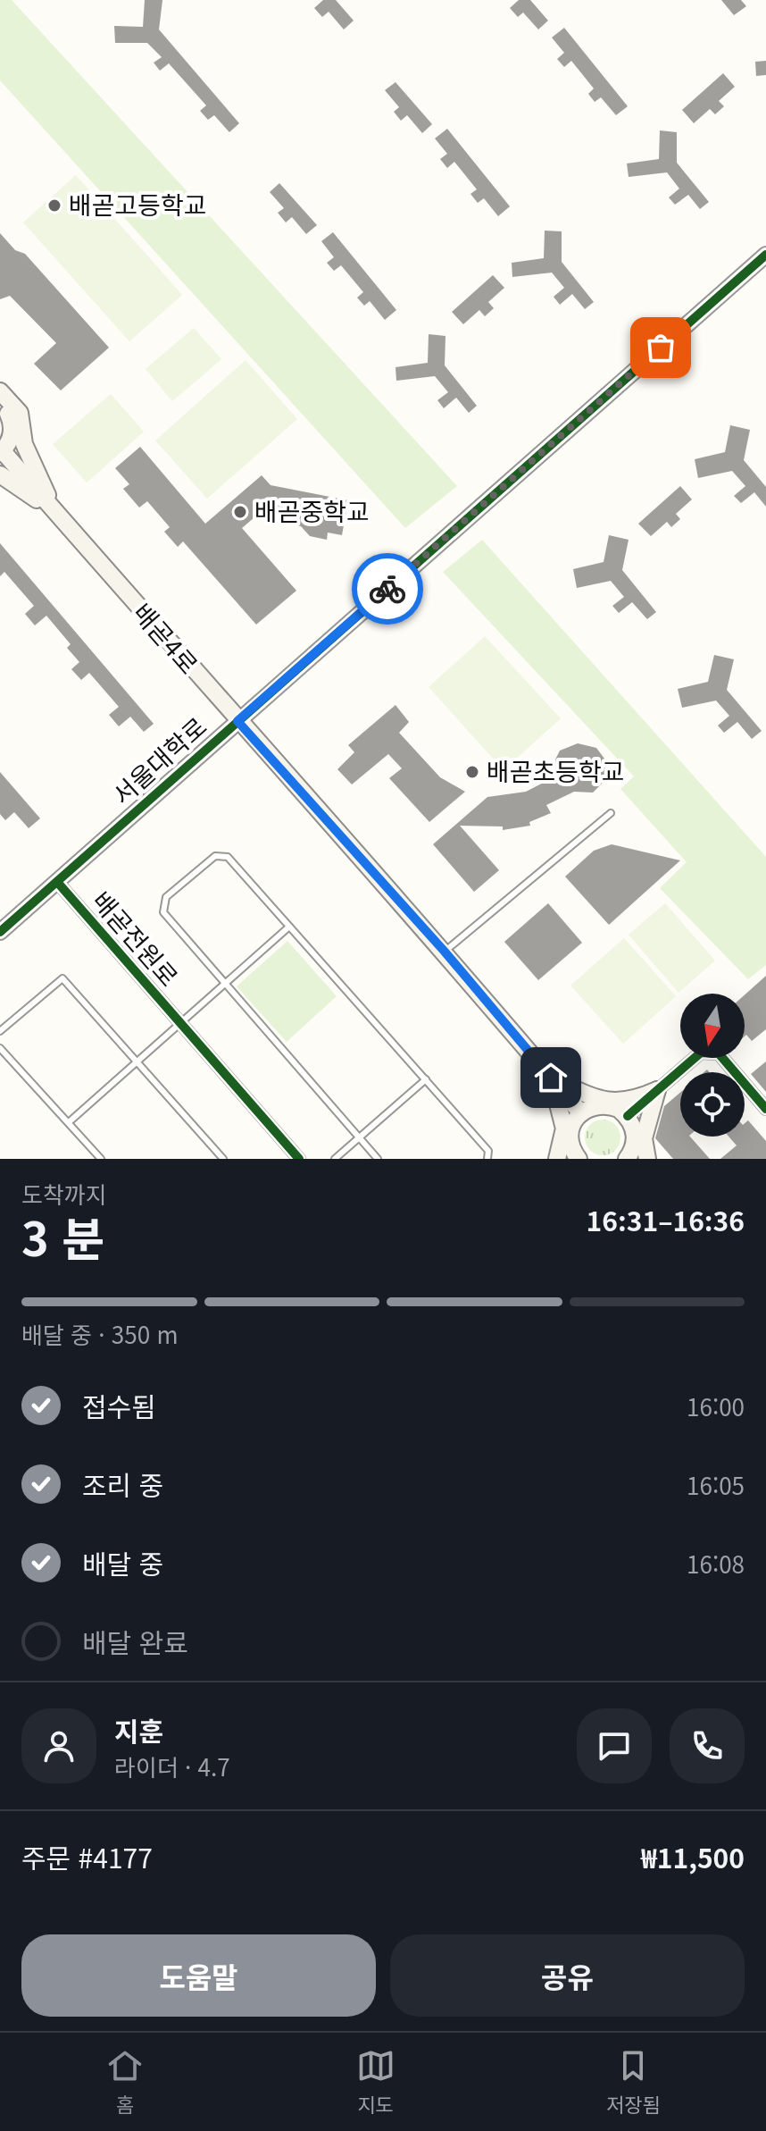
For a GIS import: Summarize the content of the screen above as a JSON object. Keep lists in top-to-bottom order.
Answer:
{
  "streets": {
    "main road": ["배곧4로"],
    "street": ["서울대학로", "배곧전원로"]
  },
  "crossings": [
    ["배곧4로", "서울대학로"],
    ["서울대학로", "배곧전원로"]
  ],
  "places": ["배곧고등학교", "배곧중학교", "배곧초등학교"],
  "north": "bottom",
  "page": {
    "heading": ["3 분", "도착까지", "16:31–16:36"],
    "panel": [
      "지훈",
      "라이더 · 4.7",
      "주문 #4177",
      "₩11,500"
    ],
    "bar": "배달 중 · 350 m",
    "list": [
      ["접수됨", "16:00"],
      ["조리 중", "16:05"],
      ["배달 중", "16:08"],
      "배달 완료"
    ],
    "buttons": ["도움말", "공유"],
    "tabs": ["홈", "지도", "저장됨"]
  }
}
